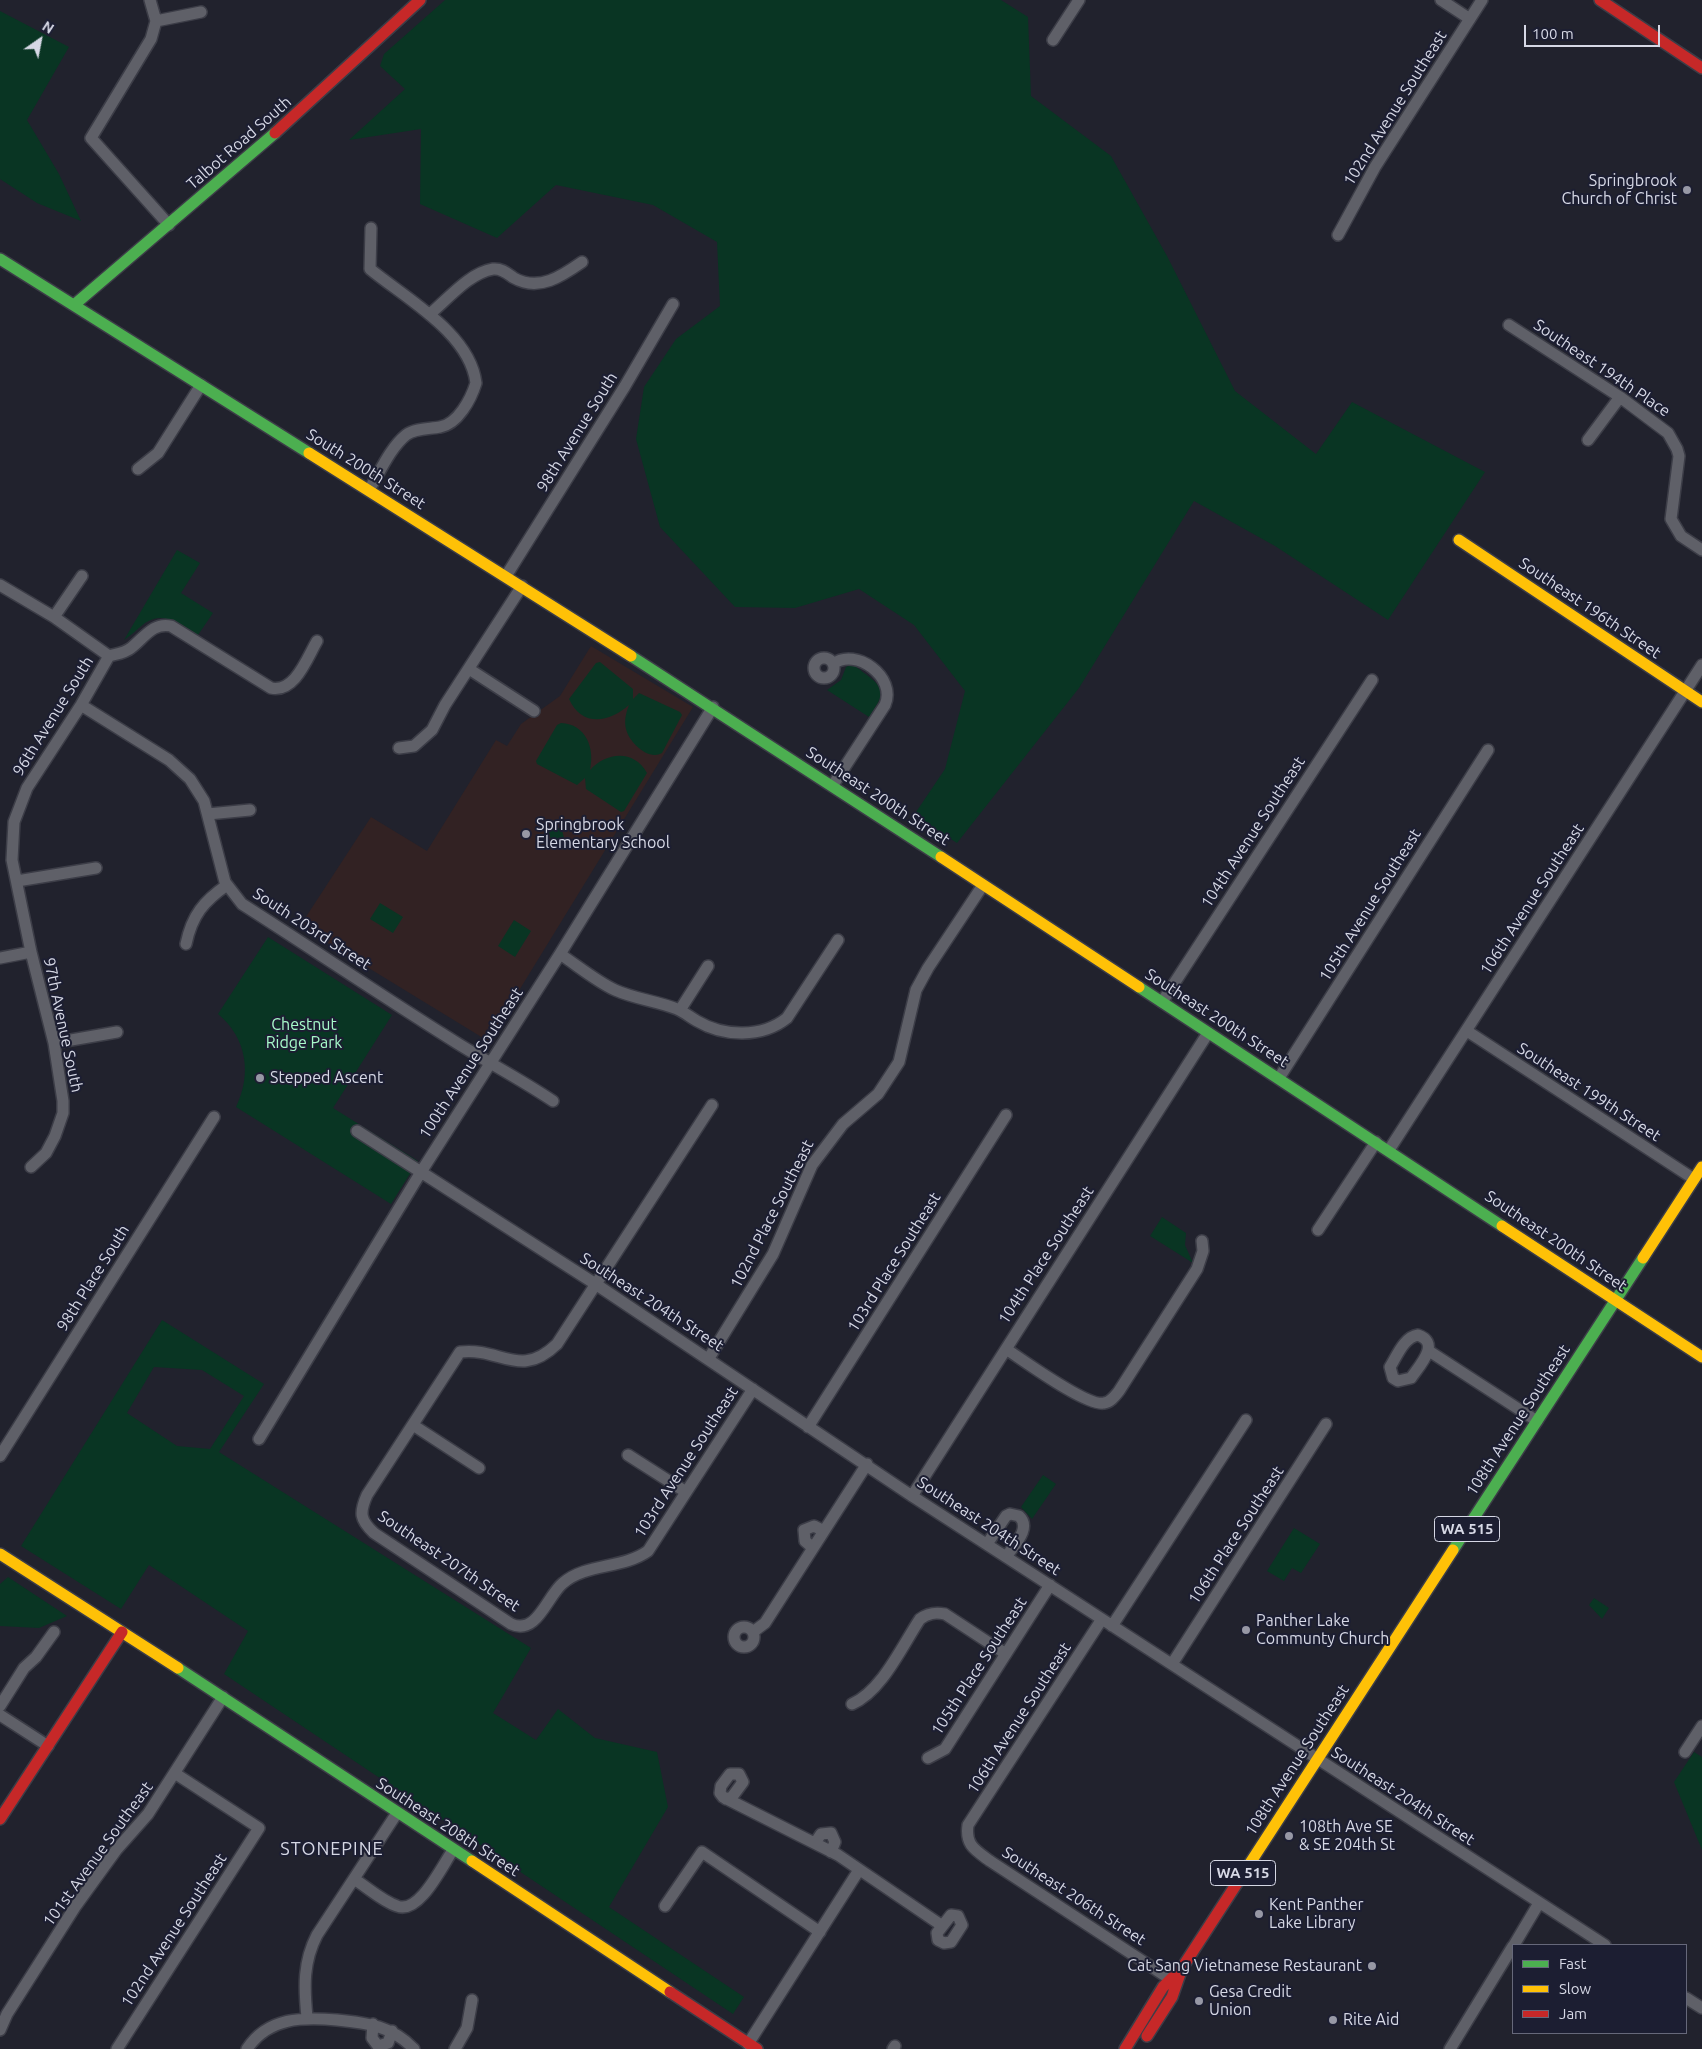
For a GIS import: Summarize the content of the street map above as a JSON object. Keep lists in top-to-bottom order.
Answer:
{
  "streets": {
    "street": [
      "102nd Avenue Southeast",
      "Talbot Road South",
      "Southeast 194th Place",
      "98th Avenue South",
      "South 200th Street",
      "Southeast 196th Street",
      "96th Avenue South",
      "Southeast 200th Street",
      "104th Avenue Southeast",
      "106th Avenue Southeast",
      "105th Avenue Southeast",
      "South 203rd Street",
      "97th Avenue South",
      "100th Avenue Southeast",
      "Southeast 199th Street",
      "102nd Place Southeast",
      "104th Place Southeast",
      "103rd Place Southeast",
      "98th Place South",
      "Southeast 204th Street",
      "108th Avenue Southeast",
      "103rd Avenue Southeast",
      "WA 515",
      "106th Place Southeast",
      "Southeast 207th Street",
      "105th Place Southeast",
      "Southeast 208th Street",
      "101st Avenue Southeast",
      "Southeast 206th Street"
    ]
  },
  "crossings": [
    ["102nd Avenue Southeast", "101st Avenue Southeast"],
    ["Talbot Road South", "South 200th Street"],
    ["98th Avenue South", "South 200th Street"],
    ["South 200th Street", "Southeast 200th Street"],
    ["South 200th Street", "100th Avenue Southeast"],
    ["Southeast 196th Street", "106th Avenue Southeast"],
    ["96th Avenue South", "South 203rd Street"],
    ["96th Avenue South", "97th Avenue South"],
    ["Southeast 200th Street", "104th Avenue Southeast"],
    ["Southeast 200th Street", "106th Avenue Southeast"],
    ["Southeast 200th Street", "105th Avenue Southeast"],
    ["Southeast 200th Street", "100th Avenue Southeast"],
    ["Southeast 200th Street", "102nd Place Southeast"],
    ["Southeast 200th Street", "104th Place Southeast"],
    ["Southeast 200th Street", "108th Avenue Southeast"],
    ["106th Avenue Southeast", "Southeast 199th Street"],
    ["106th Avenue Southeast", "Southeast 204th Street"],
    ["106th Avenue Southeast", "Southeast 206th Street"],
    ["South 203rd Street", "100th Avenue Southeast"],
    ["100th Avenue Southeast", "Southeast 204th Street"],
    ["Southeast 199th Street", "108th Avenue Southeast"],
    ["102nd Place Southeast", "Southeast 204th Street"],
    ["104th Place Southeast", "Southeast 204th Street"],
    ["103rd Place Southeast", "Southeast 204th Street"],
    ["Southeast 204th Street", "108th Avenue Southeast"],
    ["Southeast 204th Street", "103rd Avenue Southeast"],
    ["Southeast 204th Street", "106th Place Southeast"],
    ["Southeast 204th Street", "105th Place Southeast"],
    ["108th Avenue Southeast", "Southeast 206th Street"],
    ["103rd Avenue Southeast", "Southeast 207th Street"],
    ["Southeast 208th Street", "101st Avenue Southeast"]
  ],
  "districts": ["STONEPINE"],
  "parks": ["Chestnut Ridge Park"],
  "places": [
    "Springbrook Church of Christ",
    "Springbrook Elementary School",
    "Stepped Ascent",
    "Panther Lake Communty Church",
    "108th Ave SE & SE 204th St",
    "Kent Panther Lake Library",
    "Cat Sang Vietnamese Restaurant",
    "Gesa Credit Union",
    "Rite Aid"
  ],
  "legend": ["Fast", "Slow", "Jam"],
  "scale_bar": "100 m",
  "north": "top right"
}
